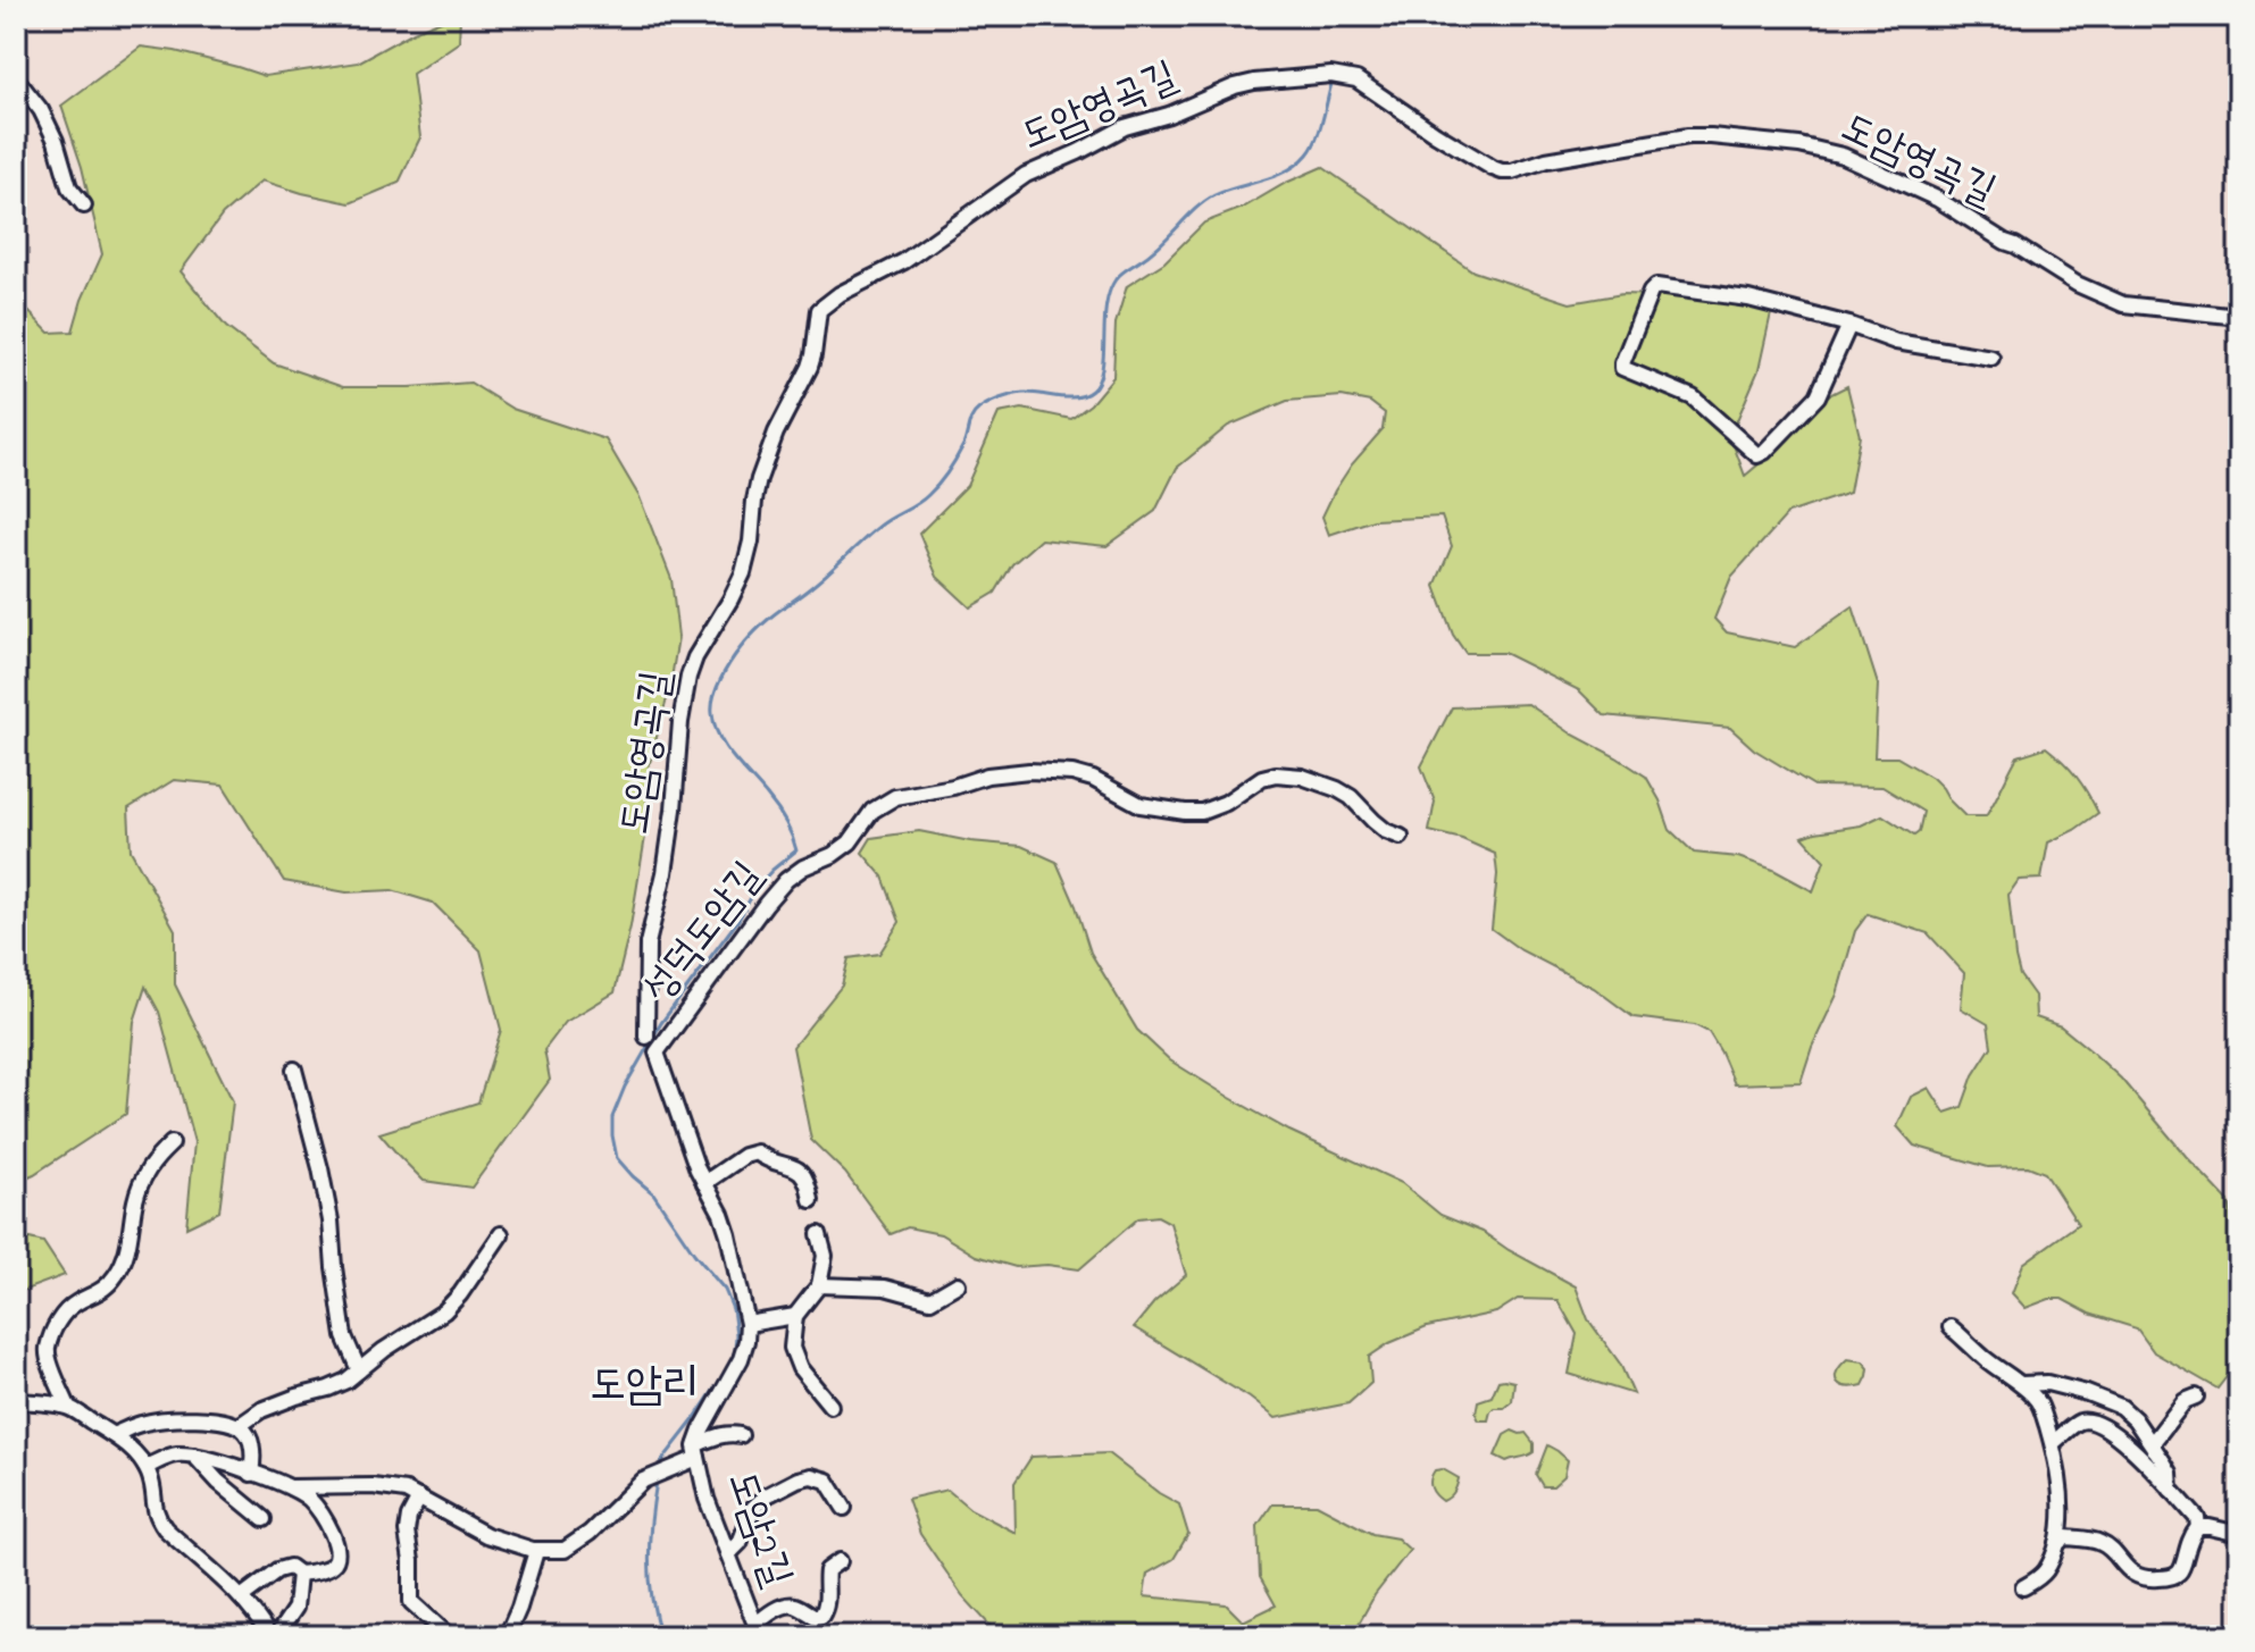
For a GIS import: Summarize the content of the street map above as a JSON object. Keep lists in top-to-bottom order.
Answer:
{
  "streets": {
    "street": ["도암영곡길", "성덕도암길", "도암2길"]
  },
  "districts": ["도암리"]
}
